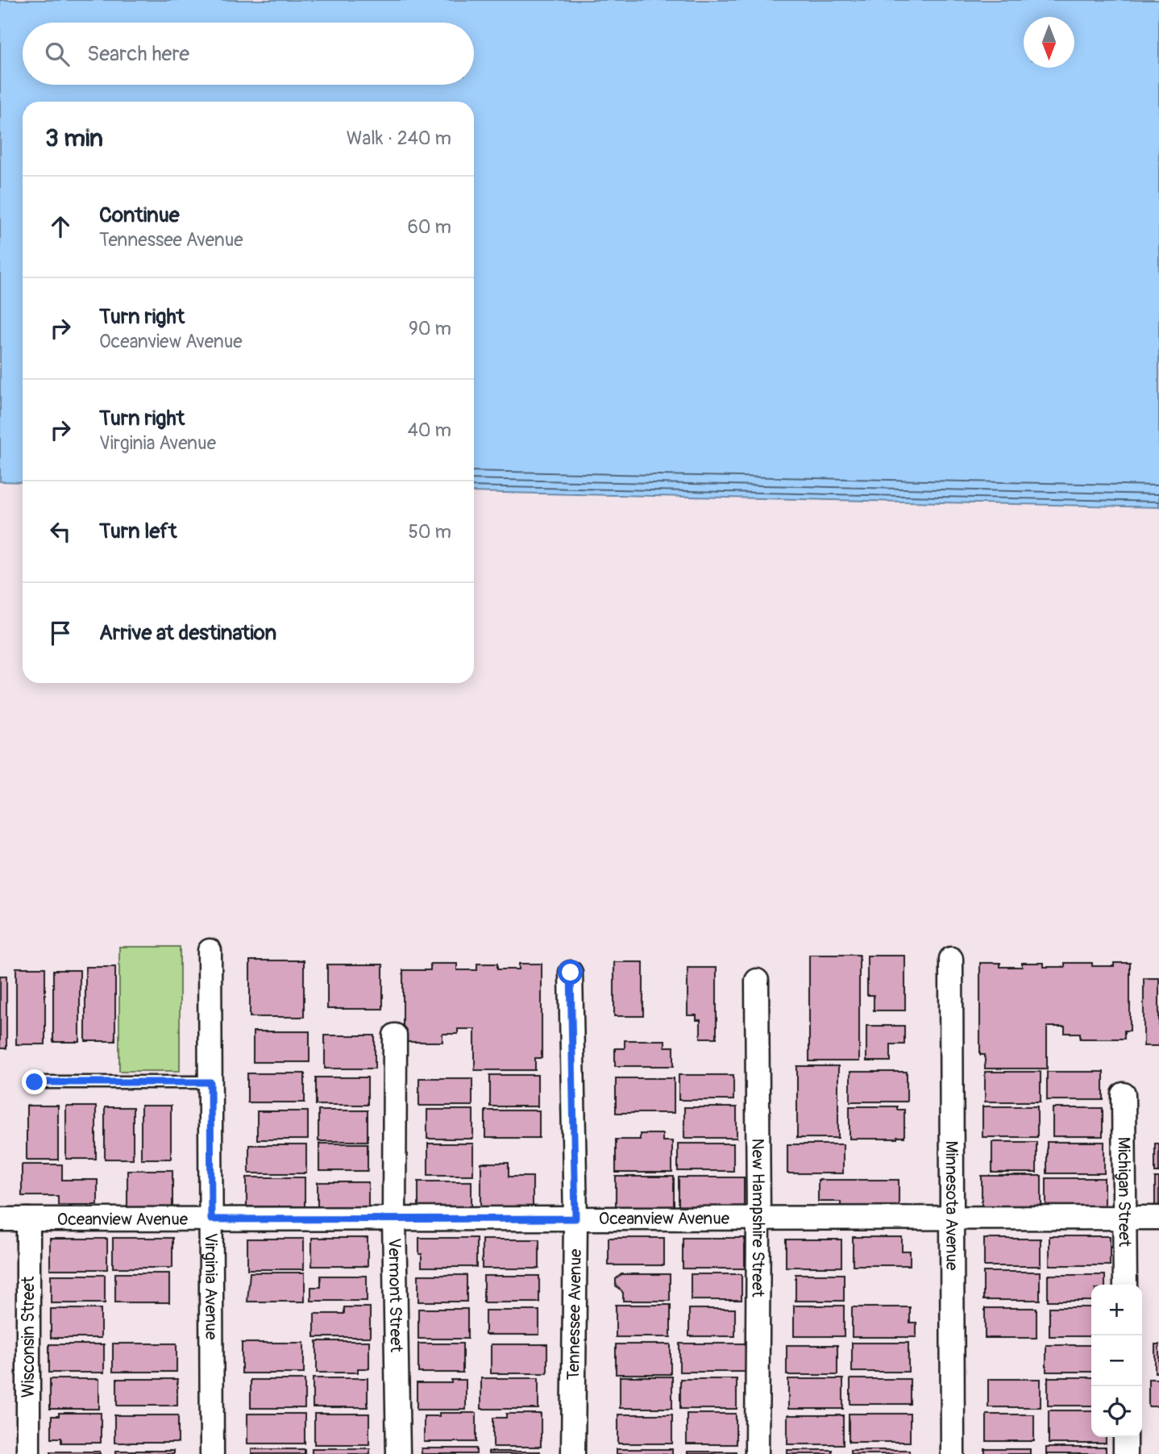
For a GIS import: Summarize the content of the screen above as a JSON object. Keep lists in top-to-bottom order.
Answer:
{
  "streets": {
    "street": [
      "Michigan Street",
      "Minnesota Avenue",
      "New Hampshire Street",
      "Oceanview Avenue",
      "Virginia Avenue",
      "Vermont Street",
      "Tennessee Avenue",
      "Wisconsin Street"
    ]
  },
  "crossings": [
    ["Michigan Street", "Oceanview Avenue"],
    ["Minnesota Avenue", "Oceanview Avenue"],
    ["New Hampshire Street", "Oceanview Avenue"],
    ["Oceanview Avenue", "Virginia Avenue"],
    ["Oceanview Avenue", "Vermont Street"],
    ["Oceanview Avenue", "Tennessee Avenue"],
    ["Oceanview Avenue", "Wisconsin Street"]
  ],
  "north": "bottom",
  "page": {
    "search": "Search here",
    "heading": ["3 min", "Walk · 240 m"],
    "list": [
      ["Continue", "Tennessee Avenue", "60 m"],
      ["Turn right", "Oceanview Avenue", "90 m"],
      ["Turn right", "Virginia Avenue", "40 m"],
      ["Turn left", "50 m"],
      "Arrive at destination"
    ],
    "map_buttons": ["+", "−"]
  }
}
